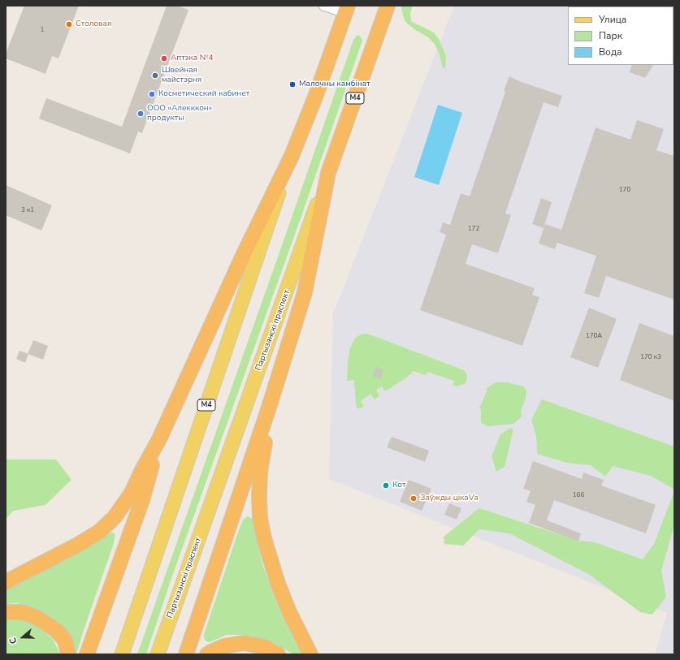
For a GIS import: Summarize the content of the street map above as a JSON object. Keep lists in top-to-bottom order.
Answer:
{
  "streets": {
    "highway": ["М4", "Партызанскі праспект"]
  },
  "places": [
    "Столовая",
    "Аптэка №4",
    "Швейная майстэрня",
    "Малочны камбінат",
    "Косметический кабинет",
    "ООО «Алекккон» продукты",
    "Кот",
    "Заўжды цікаVа"
  ],
  "house_numbers": [
    "1",
    "170",
    "3 к1",
    "172",
    "170А",
    "170 к3",
    "166"
  ],
  "legend": ["Улица", "Парк", "Вода"],
  "north": "left"
}
